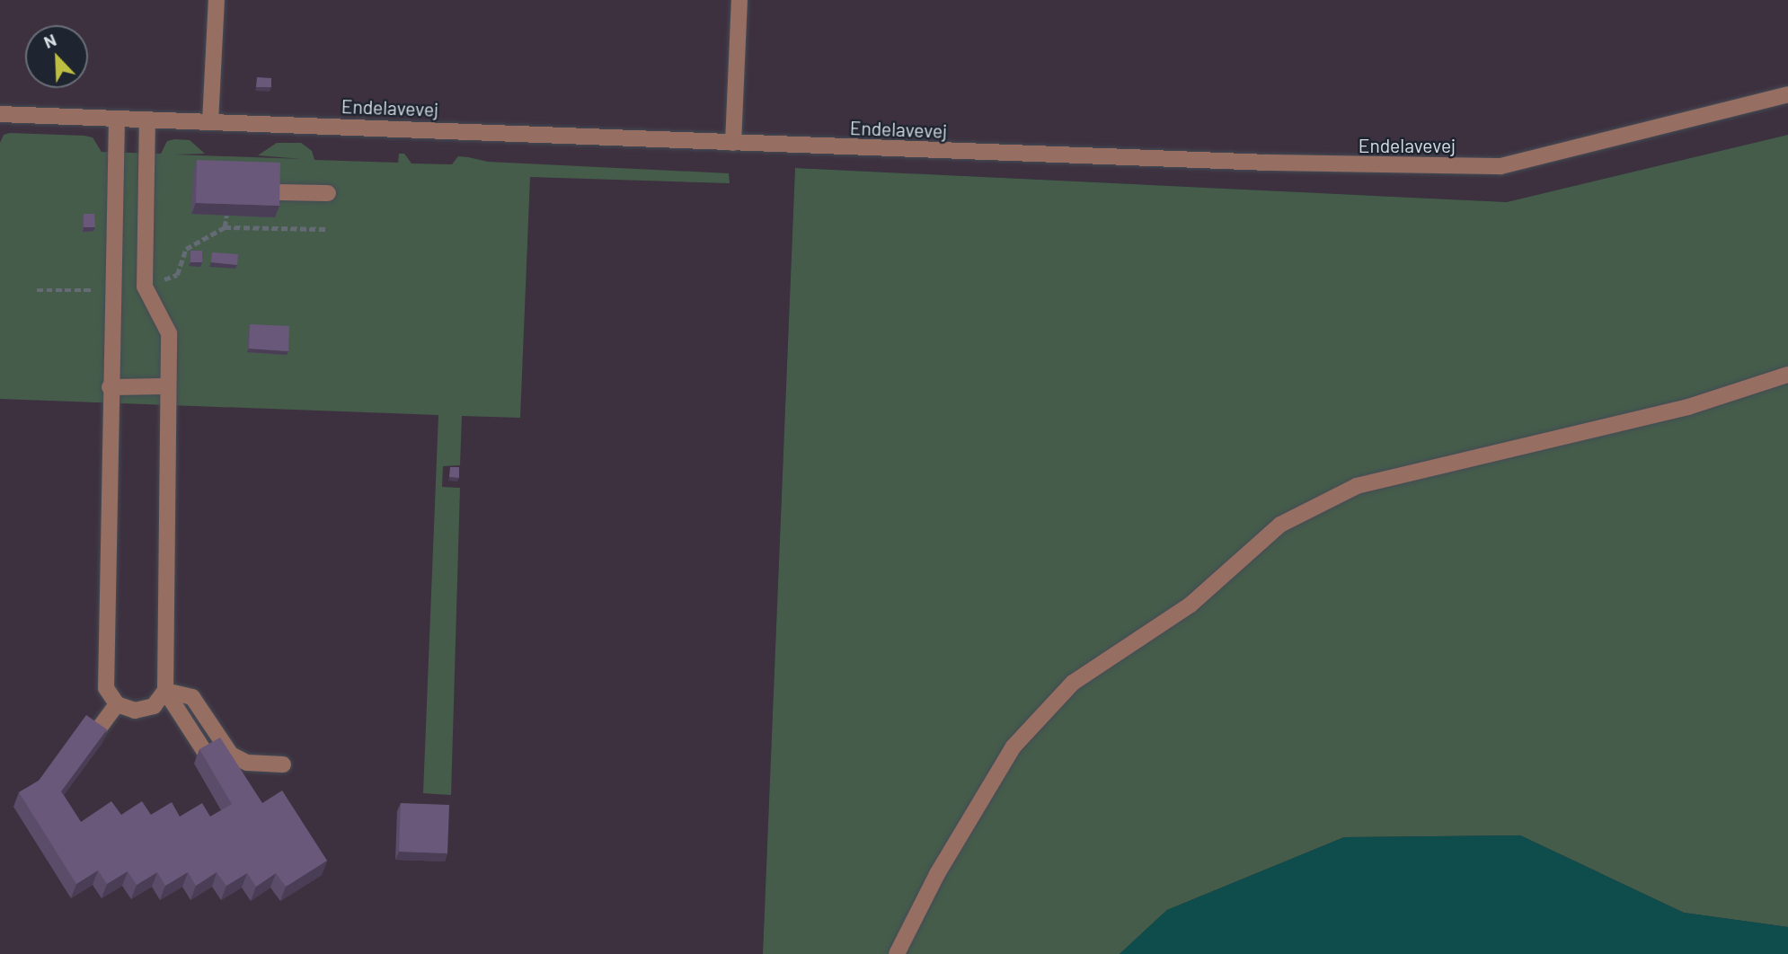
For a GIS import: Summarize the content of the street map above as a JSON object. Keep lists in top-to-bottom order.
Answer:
{
  "streets": {
    "street": ["Endelavevej"]
  },
  "north": "top left"
}
